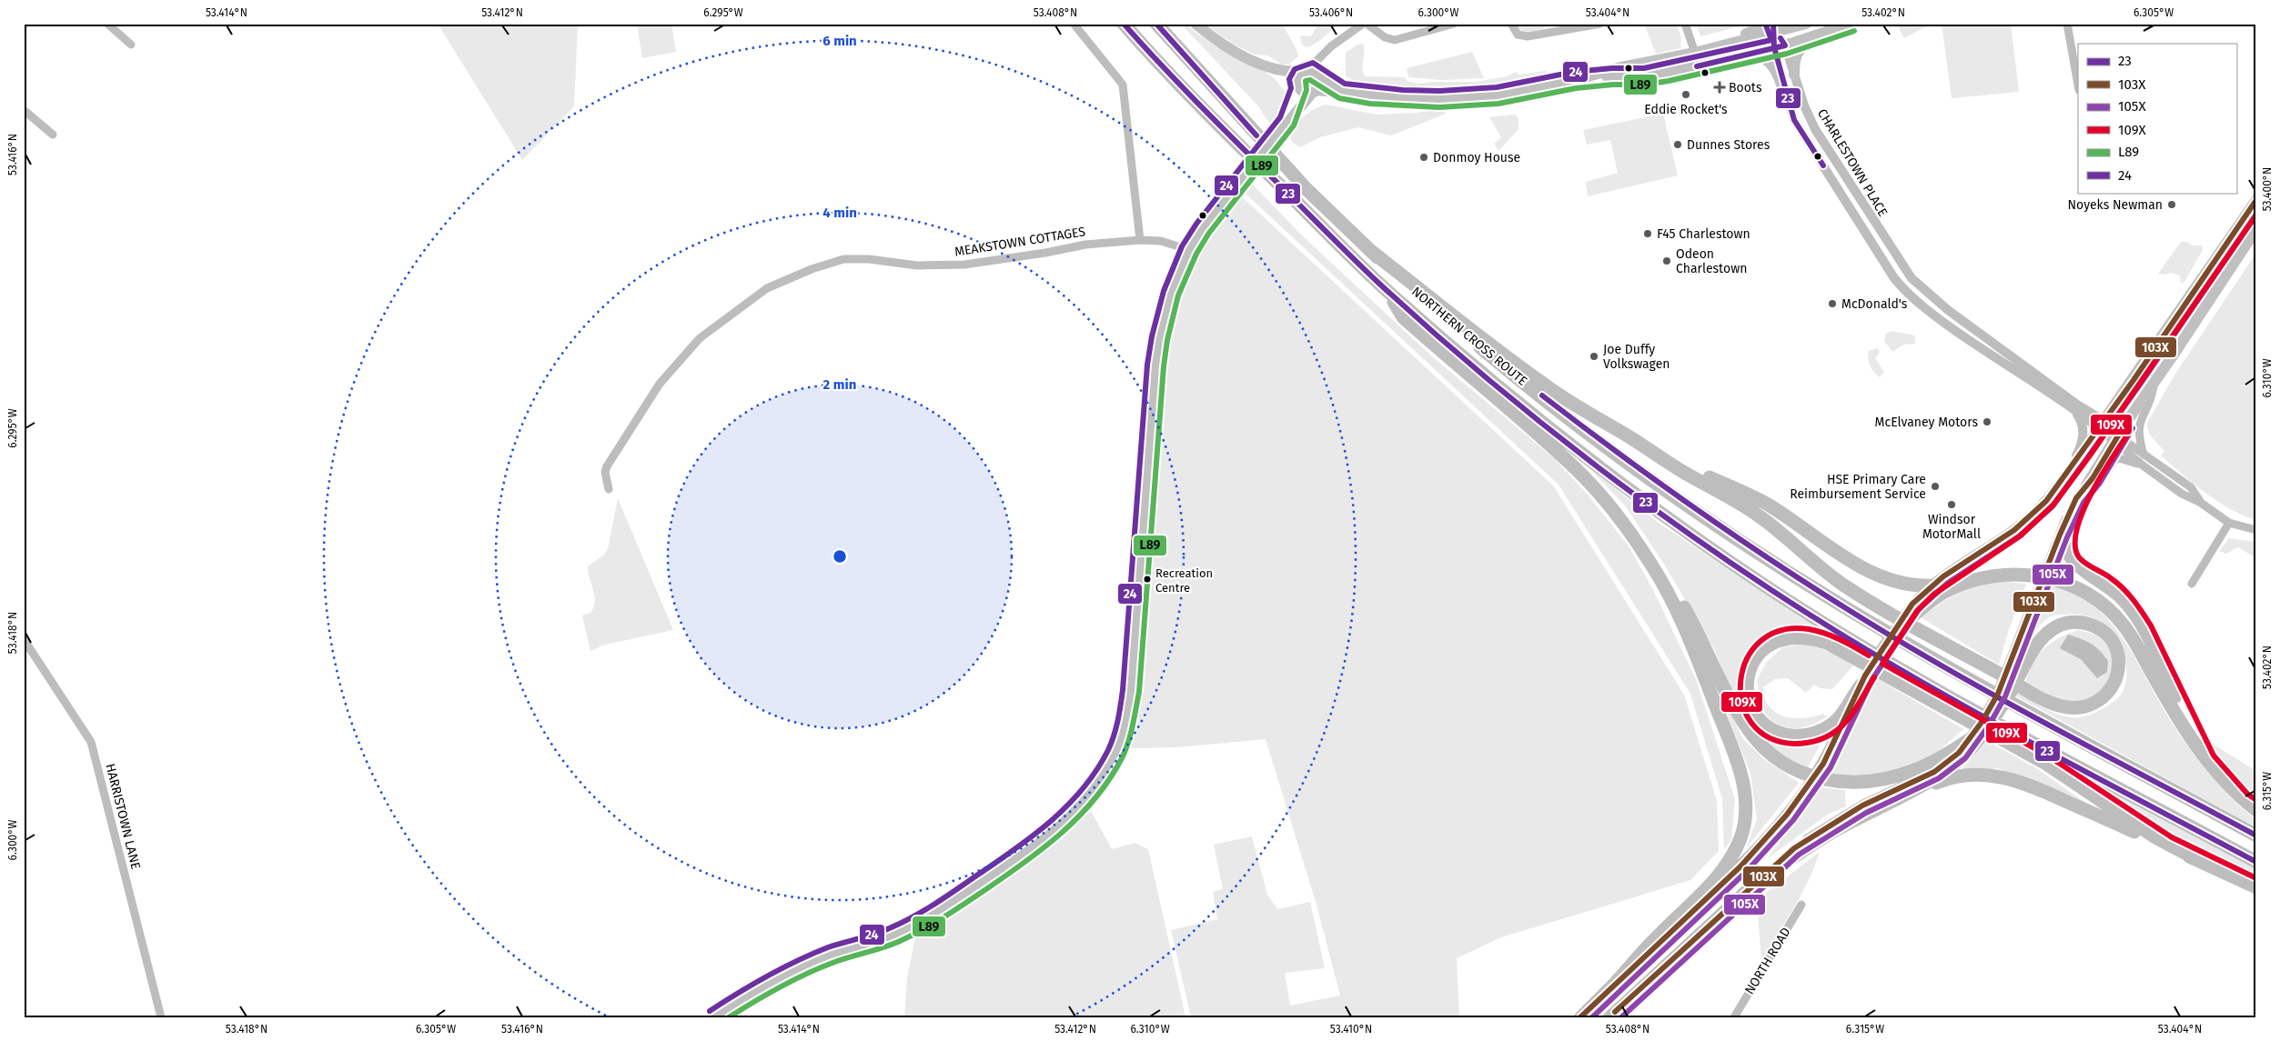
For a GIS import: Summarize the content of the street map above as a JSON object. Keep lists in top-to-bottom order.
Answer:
{
  "streets": {
    "highway": ["NORTHERN CROSS ROUTE"],
    "street": [
      "CHARLESTOWN PLACE",
      "MEAKSTOWN COTTAGES",
      "HARRISTOWN LANE",
      "NORTH ROAD"
    ]
  },
  "places": {
    "health": ["Boots"],
    "other": [
      "Eddie Rocket's",
      "Dunnes Stores",
      "Donmoy House",
      "Noyeks Newman",
      "F45 Charlestown",
      "Odeon Charlestown",
      "McDonald's",
      "Joe Duffy Volkswagen",
      "McElvaney Motors",
      "HSE Primary Care Reimbursement Service",
      "Windsor MotorMall",
      "Recreation Centre"
    ]
  },
  "lines": [
    "transit line 23",
    "transit line 24",
    "transit line L89",
    "transit line 103X",
    "transit line 105X",
    "transit line 109X"
  ],
  "legend": [
    "23",
    "103X",
    "105X",
    "109X",
    "L89",
    "24"
  ],
  "coordinates": [
    "53.414°N",
    "53.412°N",
    "6.295°W",
    "53.408°N",
    "53.406°N",
    "6.300°W",
    "53.404°N",
    "53.402°N",
    "6.305°W",
    "53.416°N",
    "53.400°N",
    "6.310°W",
    "53.418°N",
    "6.315°W",
    "53.410°N"
  ],
  "rings": ["6 min", "4 min", "2 min"]
}
